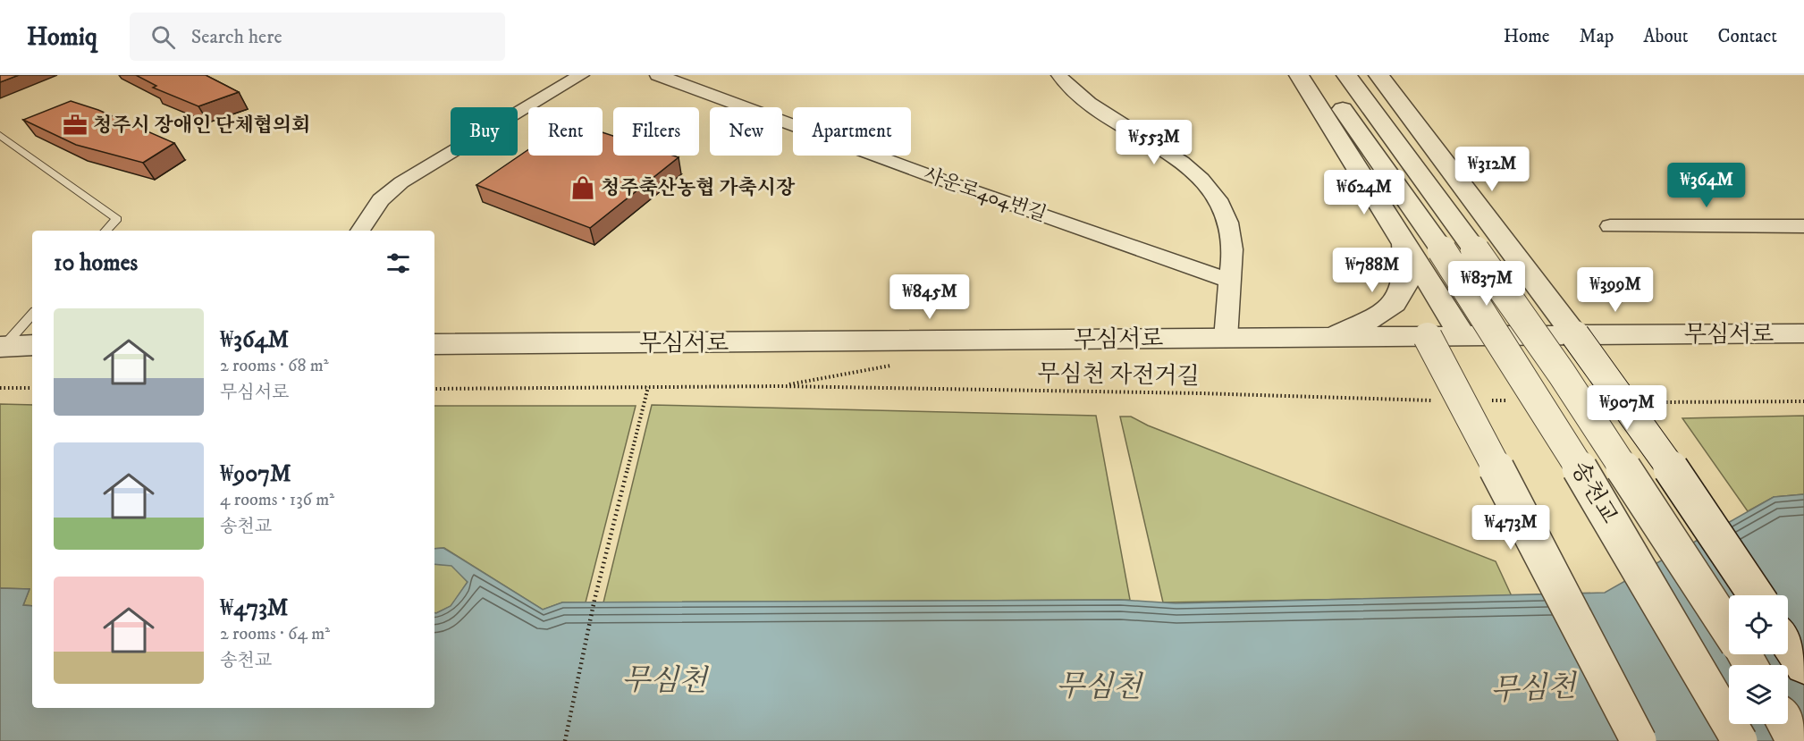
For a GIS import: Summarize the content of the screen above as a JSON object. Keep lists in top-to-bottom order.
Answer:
{
  "streets": {
    "street": ["사운로404번길", "무심서로", "송천교"],
    "path": ["무심천 자전거길"]
  },
  "water": ["무심천"],
  "places": {
    "office": ["청주시 장애인 단체협의회"],
    "shop": ["청주축산농협 가축시장"]
  },
  "page": {
    "header": "Homiq",
    "search": "Search here",
    "nav": [
      "Home",
      "Map",
      "About",
      "Contact"
    ],
    "chip": [
      "Buy",
      "Rent",
      "Filters",
      "New",
      "Apartment"
    ],
    "price": [
      "₩553M",
      "₩312M",
      "₩364M",
      "₩624M",
      "₩788M",
      "₩837M",
      "₩399M",
      "₩845M",
      "₩907M",
      "₩473M"
    ],
    "heading": "10 homes",
    "list": [
      {
        "name": "₩364M",
        "note": "2 rooms · 68 m² · 무심서로"
      },
      {
        "name": "₩907M",
        "note": "4 rooms · 136 m² · 송천교"
      },
      {
        "name": "₩473M",
        "note": "2 rooms · 64 m² · 송천교"
      }
    ]
  }
}
